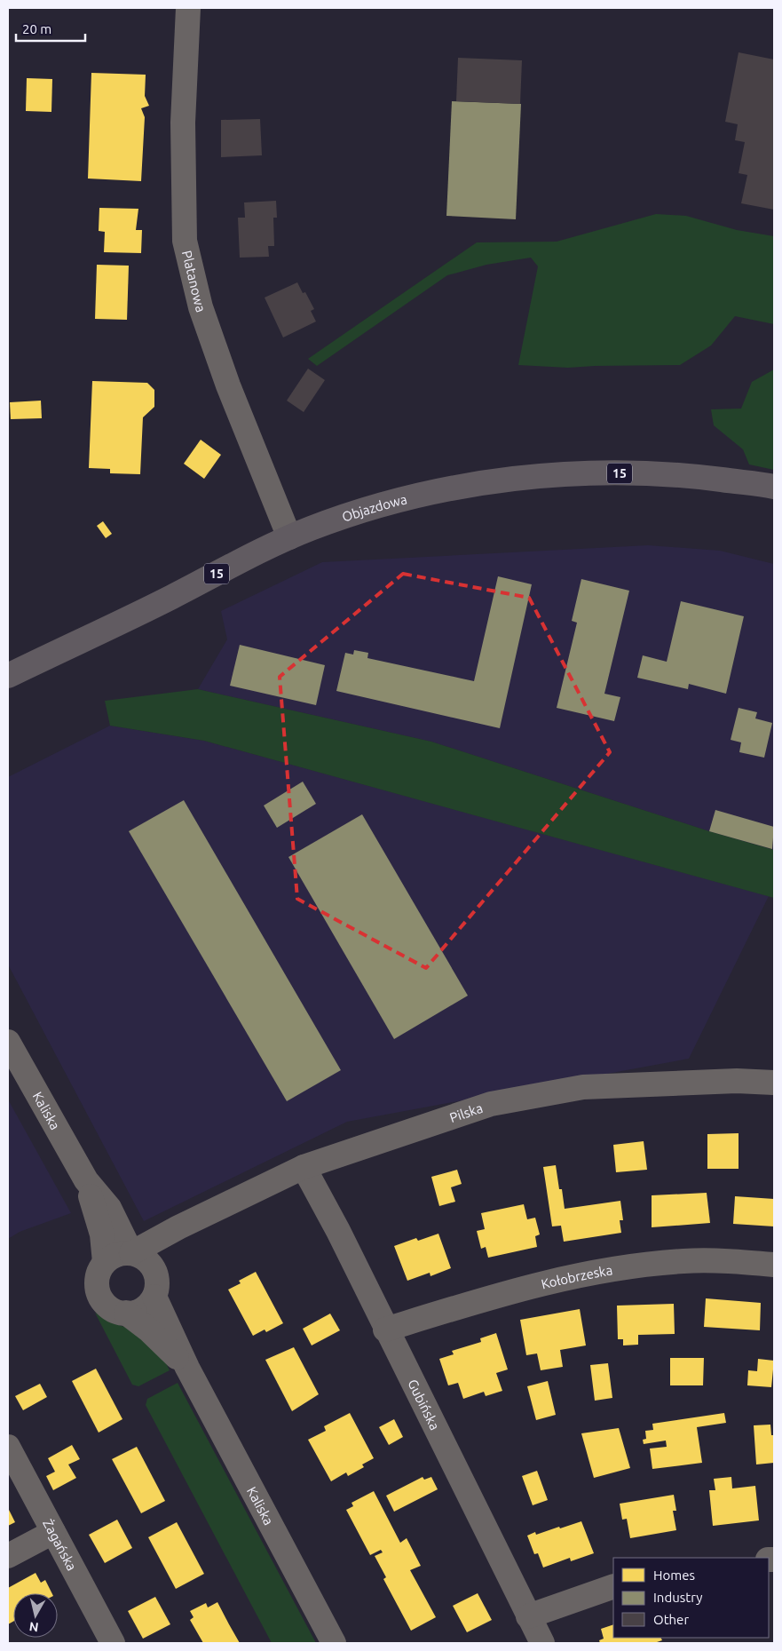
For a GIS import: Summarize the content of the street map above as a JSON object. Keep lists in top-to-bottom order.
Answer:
{
  "streets": {
    "main road": ["15", "Objazdowa"],
    "street": [
      "Platanowa",
      "Kaliska",
      "Pilska",
      "Kołobrzeska",
      "Gubińska",
      "Żagańska"
    ]
  },
  "crossings": [
    ["Platanowa", "Objazdowa"],
    ["Kaliska", "Pilska"],
    ["Pilska", "Gubińska"],
    ["Kołobrzeska", "Gubińska"]
  ],
  "legend": ["Homes", "Industry", "Other"],
  "scale_bar": "20 m",
  "north": "bottom"
}
